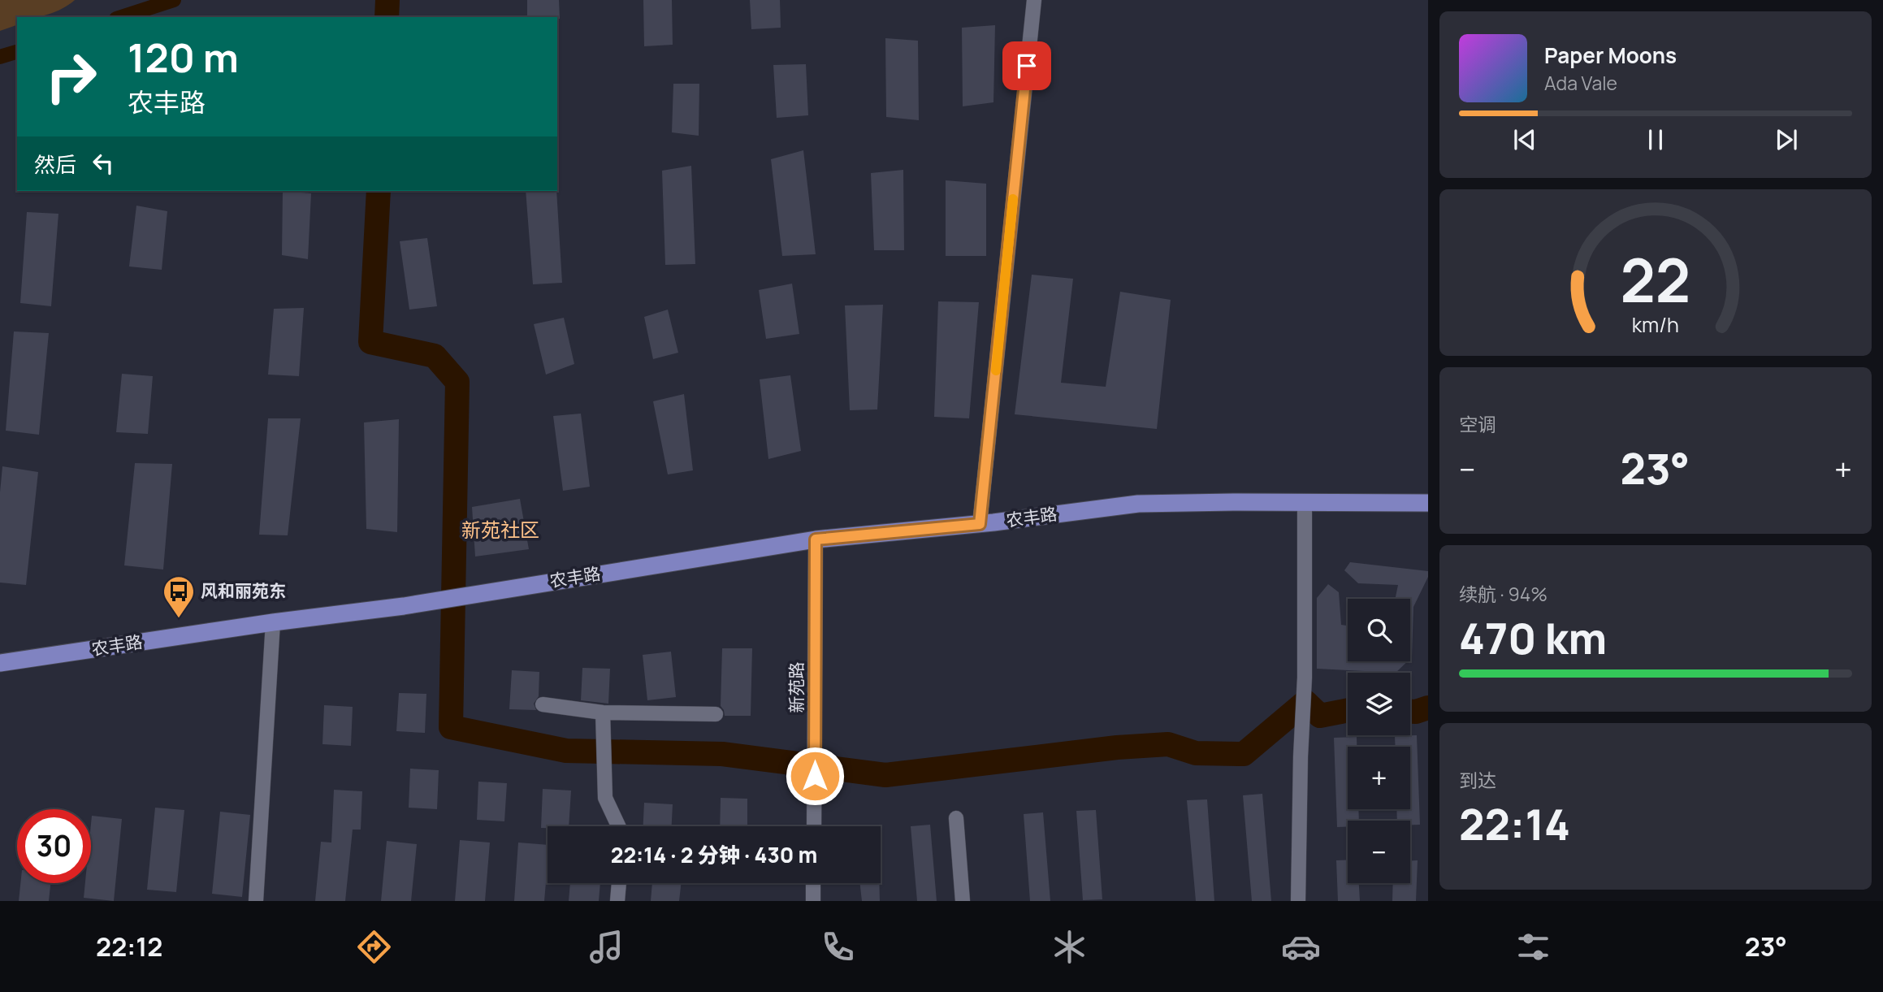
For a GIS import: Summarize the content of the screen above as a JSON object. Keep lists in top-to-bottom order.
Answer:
{
  "streets": {
    "main road": ["农丰路"],
    "street": ["新苑路"]
  },
  "crossings": [
    ["农丰路", "新苑路"]
  ],
  "districts": ["新苑社区"],
  "places": {
    "bus stop": ["风和丽苑东"]
  },
  "page": {
    "turn": ["120 m", "农丰路"],
    "song": ["Paper Moons", "Ada Vale"],
    "then": "然后",
    "tile": [
      "空调",
      ["续航 · 94%", "470 km"],
      ["到达", "22:14"]
    ],
    "heat": ["−", "23°", "+"],
    "map_buttons": ["+", "−"],
    "limit": "30",
    "trip": "22:14 · 2 分钟 · 430 m",
    "tabs": ["22:12", "23°"],
    "gauge": ["22", "km/h"]
  }
}
